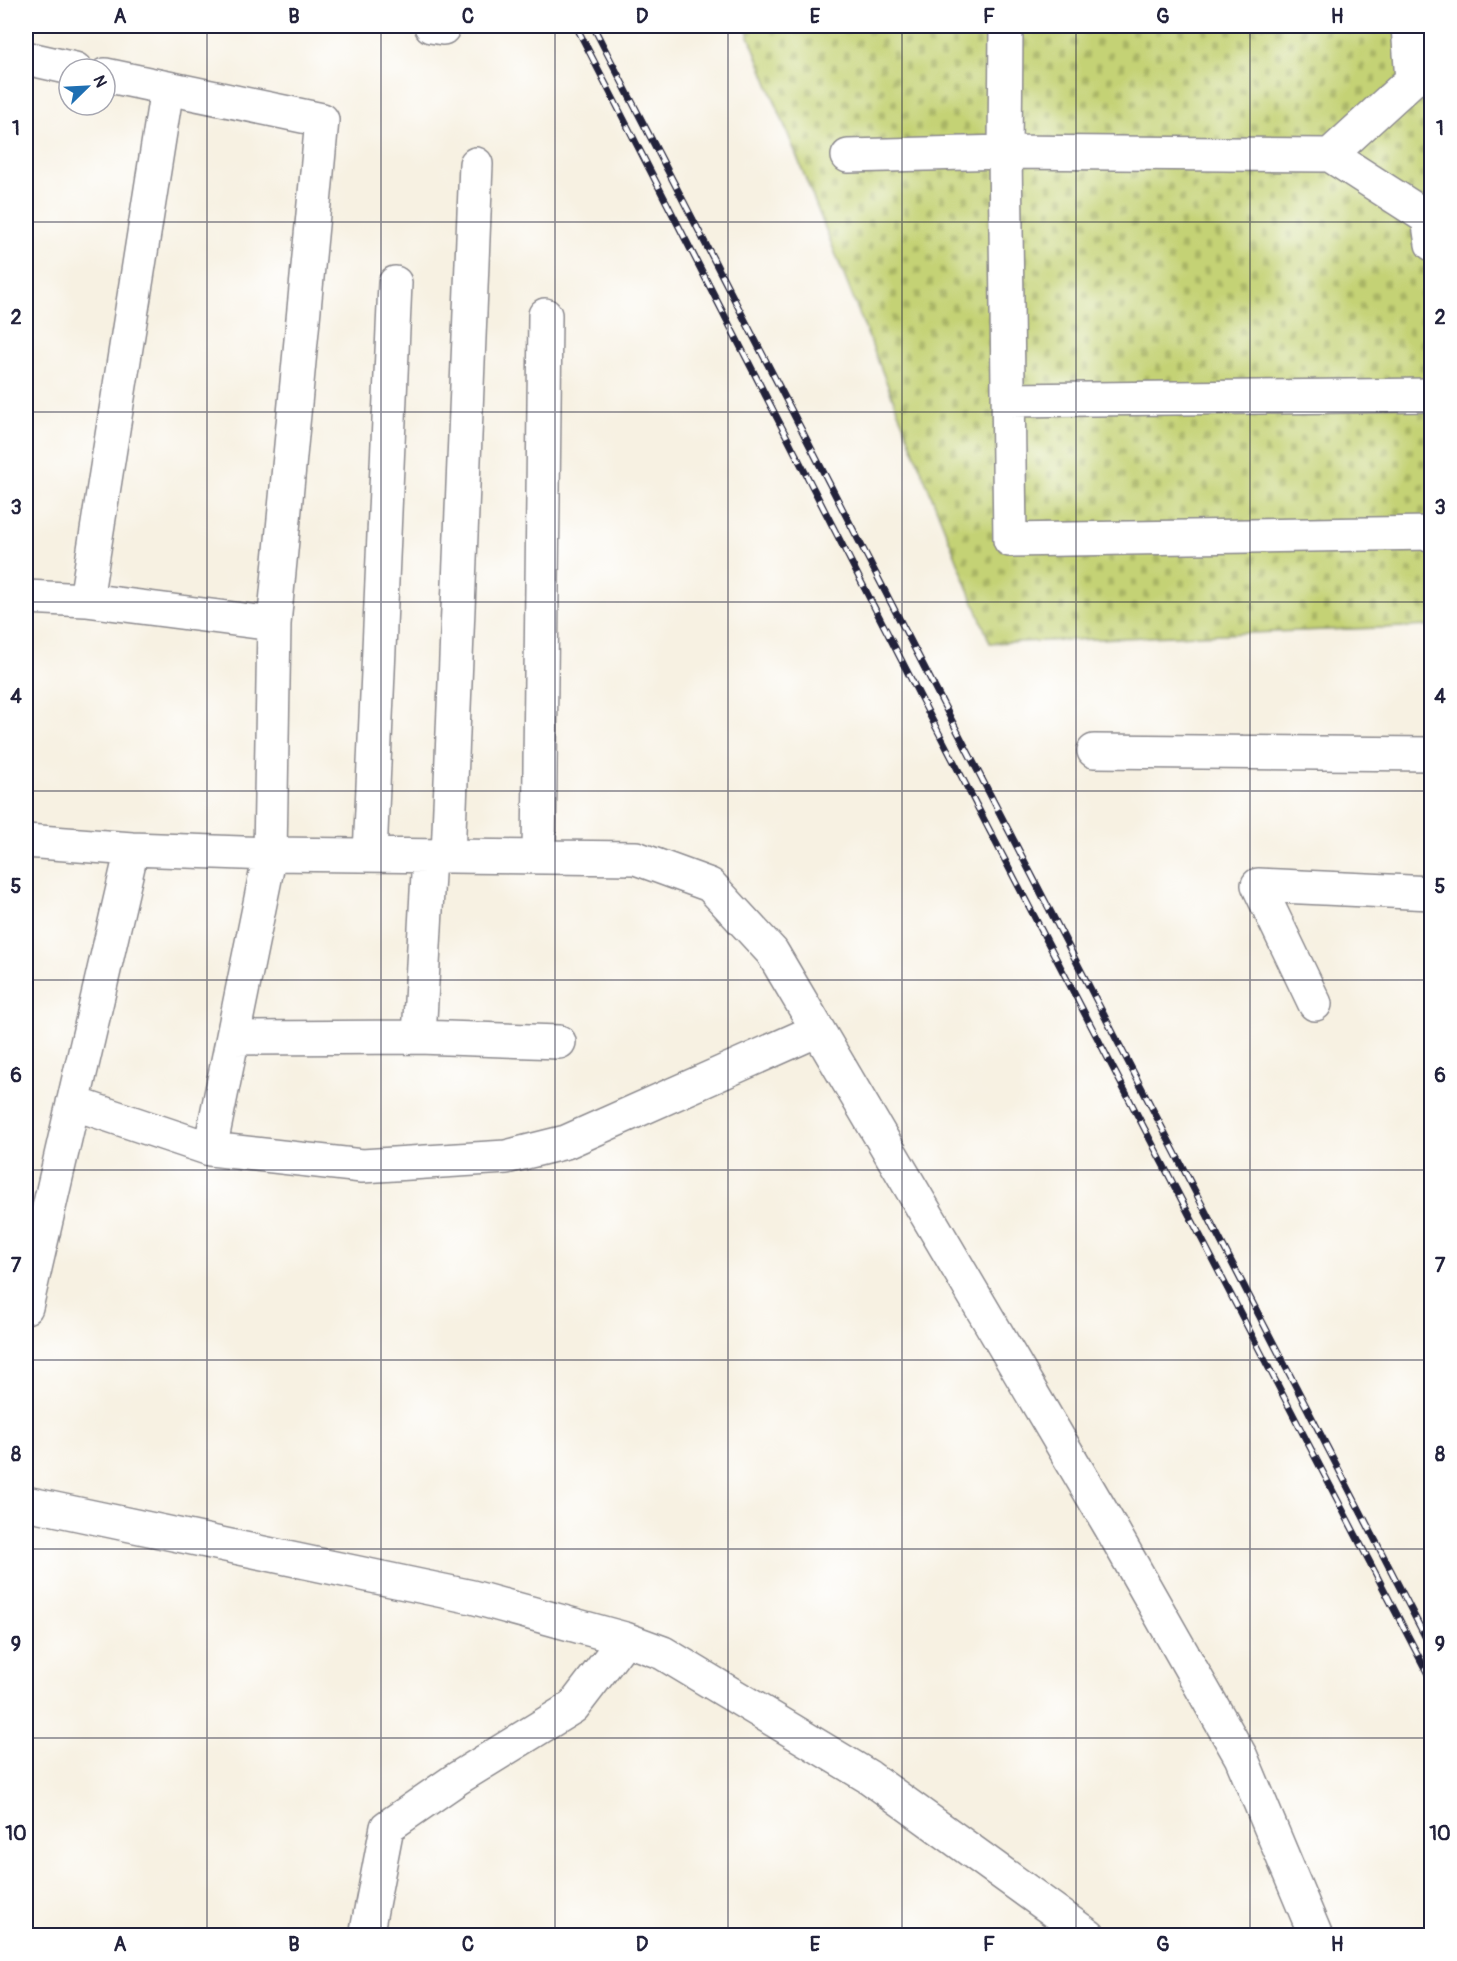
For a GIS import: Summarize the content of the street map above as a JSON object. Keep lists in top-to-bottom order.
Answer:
{
  "north": "top right",
  "grid": {
    "columns": [
      "A",
      "B",
      "C",
      "D",
      "E",
      "F",
      "G",
      "H"
    ],
    "rows": [
      "1",
      "2",
      "3",
      "4",
      "5",
      "6",
      "7",
      "8",
      "9",
      "10"
    ]
  }
}
